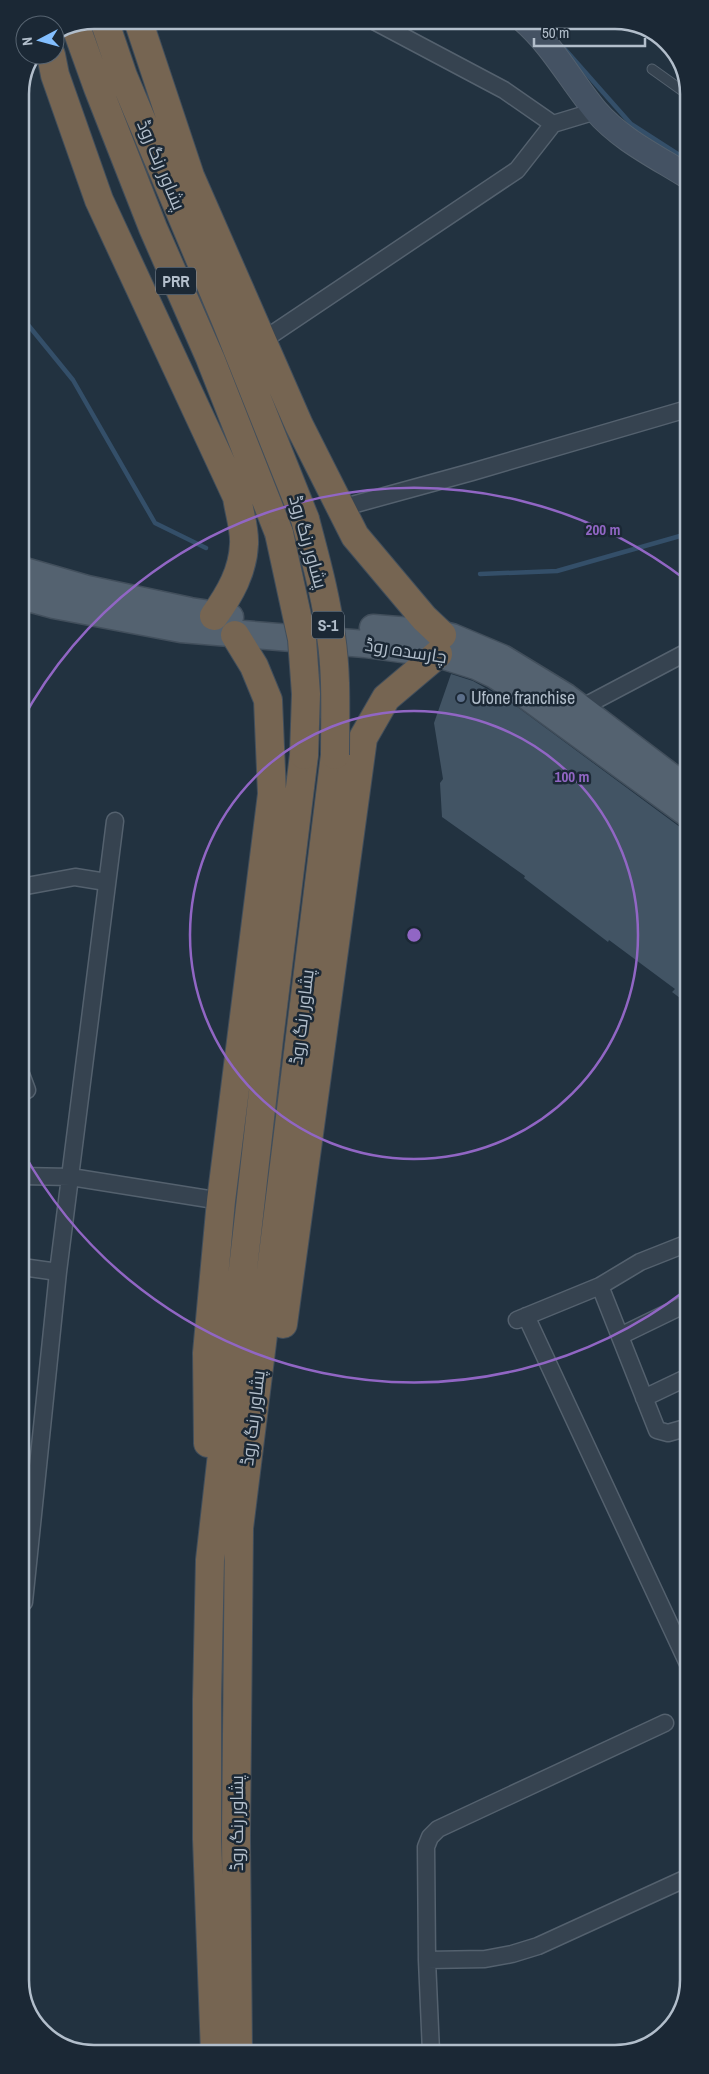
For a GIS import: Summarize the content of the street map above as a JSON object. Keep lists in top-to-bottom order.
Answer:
{
  "streets": {
    "highway": ["پشاور رنگ روڈ", "PRR"],
    "main road": ["S-1", "چارسدہ روڈ"]
  },
  "places": ["Ufone franchise"],
  "scale_bar": "50 m",
  "north": "left",
  "rings": ["200 m", "100 m"]
}
